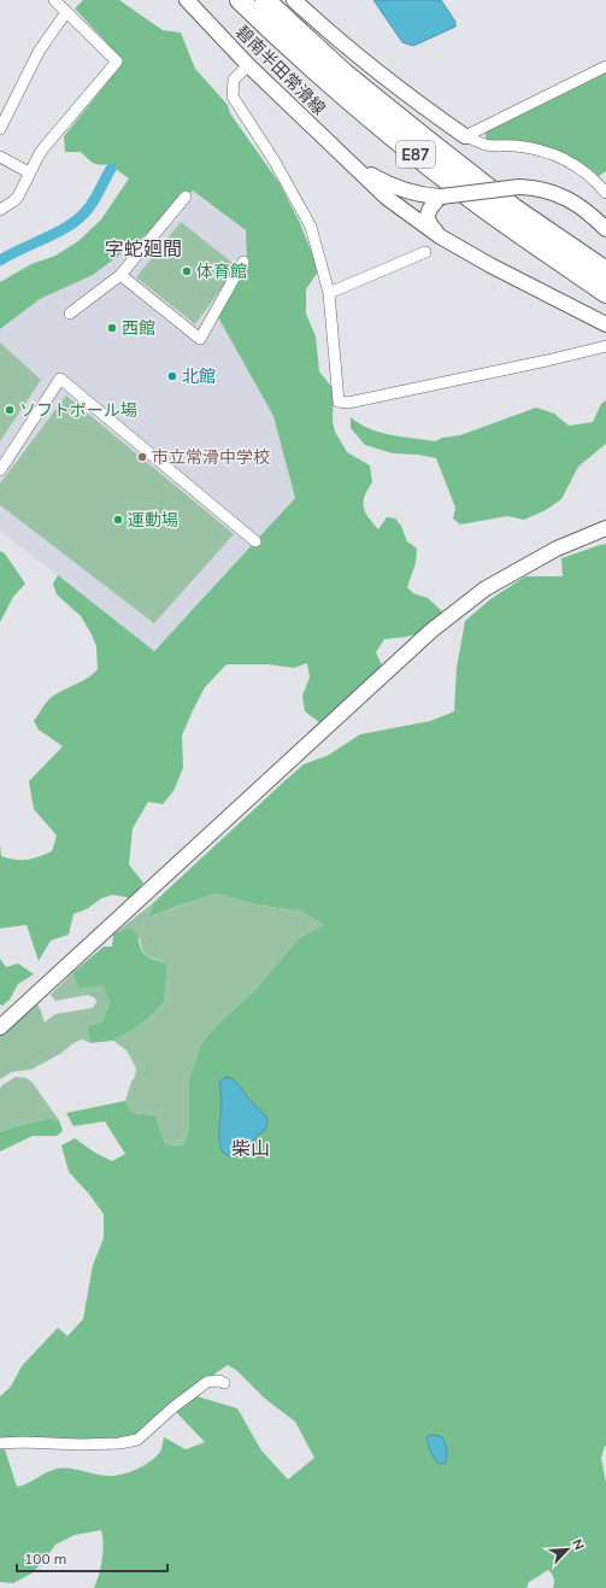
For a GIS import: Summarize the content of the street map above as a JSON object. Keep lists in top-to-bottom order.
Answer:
{
  "streets": {
    "highway": ["E87"],
    "street": ["碧南半田常滑線"]
  },
  "districts": ["字蛇廻間", "柴山"],
  "places": [
    "体育館",
    "西館",
    "北館",
    "ソフトボール場",
    "市立常滑中学校",
    "運動場"
  ],
  "scale_bar": "100 m",
  "north": "top right"
}
